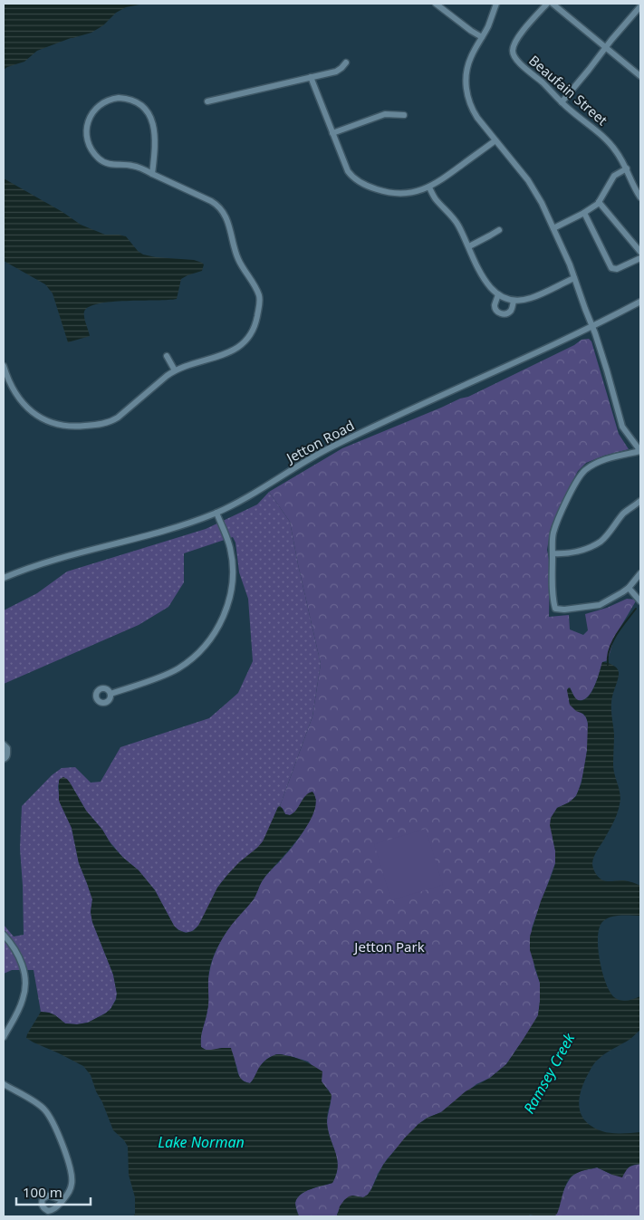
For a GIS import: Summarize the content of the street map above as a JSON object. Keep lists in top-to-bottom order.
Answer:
{
  "streets": {
    "street": ["Beaufain Street", "Jetton Road"]
  },
  "water": ["Ramsey Creek", "Lake Norman"],
  "parks": ["Jetton Park"],
  "scale_bar": "100 m"
}
